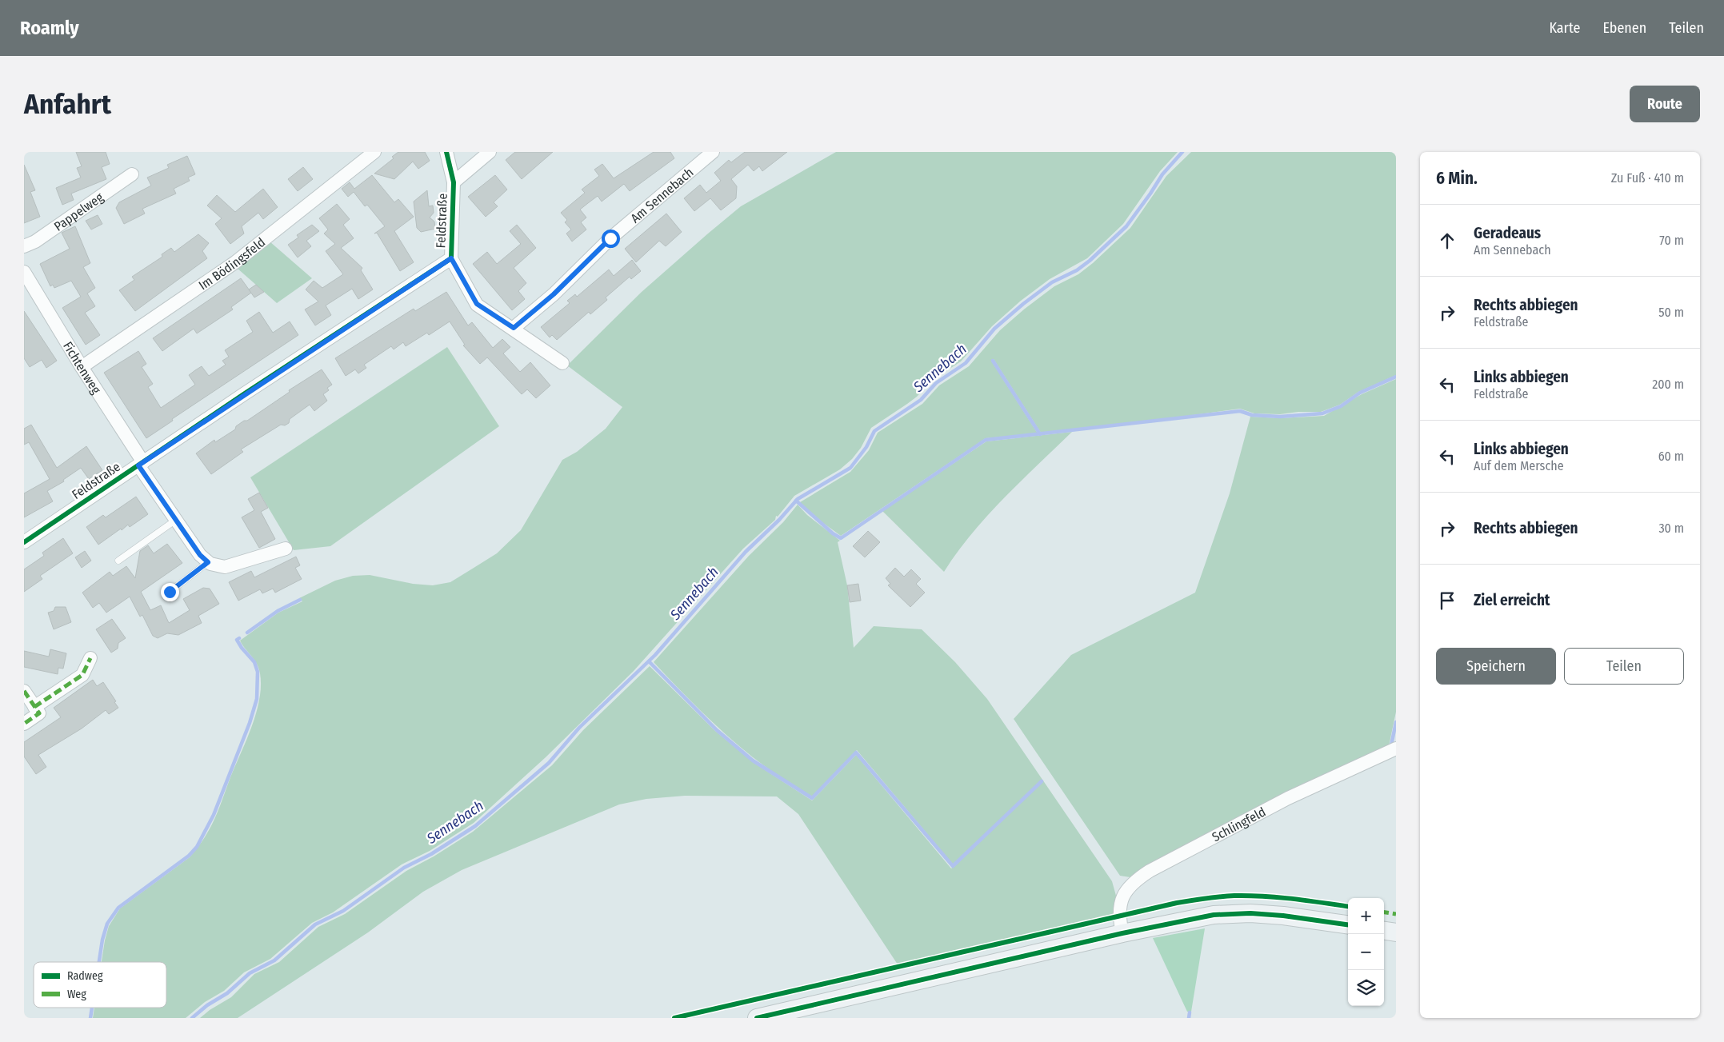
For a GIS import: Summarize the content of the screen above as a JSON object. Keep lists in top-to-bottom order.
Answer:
{
  "streets": {
    "street": [
      "Am Sennebach",
      "Pappelweg",
      "Feldstraße",
      "Im Bödingsfeld",
      "Fichtenweg",
      "Schlingfeld"
    ]
  },
  "crossings": [
    ["Am Sennebach", "Feldstraße"],
    ["Feldstraße", "Fichtenweg"],
    ["Im Bödingsfeld", "Fichtenweg"]
  ],
  "water": ["Sennebach"],
  "legend": ["Radweg", "Weg"],
  "page": {
    "header": "Roamly",
    "nav": ["Karte", "Ebenen", "Teilen"],
    "buttons": [
      "Route",
      ["Speichern", "Teilen"]
    ],
    "title": "Anfahrt",
    "heading": ["6 Min.", "Zu Fuß · 410 m"],
    "list": [
      ["Geradeaus", "Am Sennebach", "70 m"],
      ["Rechts abbiegen", "Feldstraße", "50 m"],
      ["Links abbiegen", "Feldstraße", "200 m"],
      ["Links abbiegen", "Auf dem Mersche", "60 m"],
      ["Rechts abbiegen", "30 m"],
      "Ziel erreicht"
    ],
    "map_buttons": ["+", "−"]
  }
}
